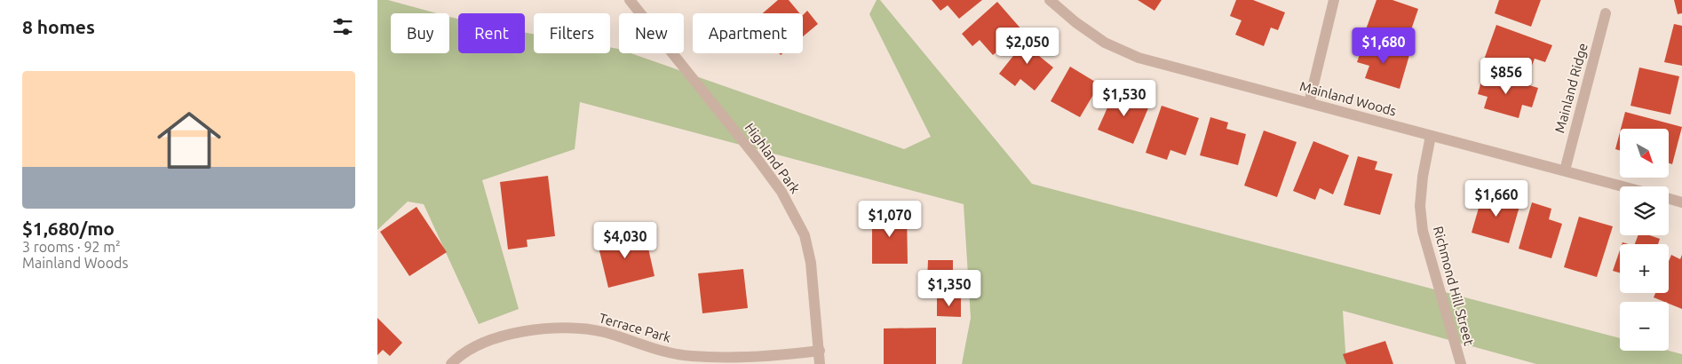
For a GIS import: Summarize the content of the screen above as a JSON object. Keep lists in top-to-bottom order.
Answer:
{
  "streets": {
    "street": [
      "Mainland Ridge",
      "Mainland Woods",
      "Highland Park",
      "Richmond Hill Street",
      "Terrace Park"
    ]
  },
  "crossings": [
    ["Mainland Ridge", "Mainland Woods"],
    ["Mainland Woods", "Richmond Hill Street"],
    ["Highland Park", "Terrace Park"]
  ],
  "north": "bottom right",
  "page": {
    "heading": "8 homes",
    "chip": [
      "Buy",
      "Rent",
      "Filters",
      "New",
      "Apartment"
    ],
    "price": [
      "$2,050",
      "$1,680",
      "$856",
      "$1,530",
      "$1,660",
      "$1,070",
      "$4,030",
      "$1,350"
    ],
    "list": [
      {
        "name": "$1,680/mo",
        "note": "3 rooms · 92 m² · Mainland Woods"
      }
    ],
    "map_buttons": ["+", "−"]
  }
}
